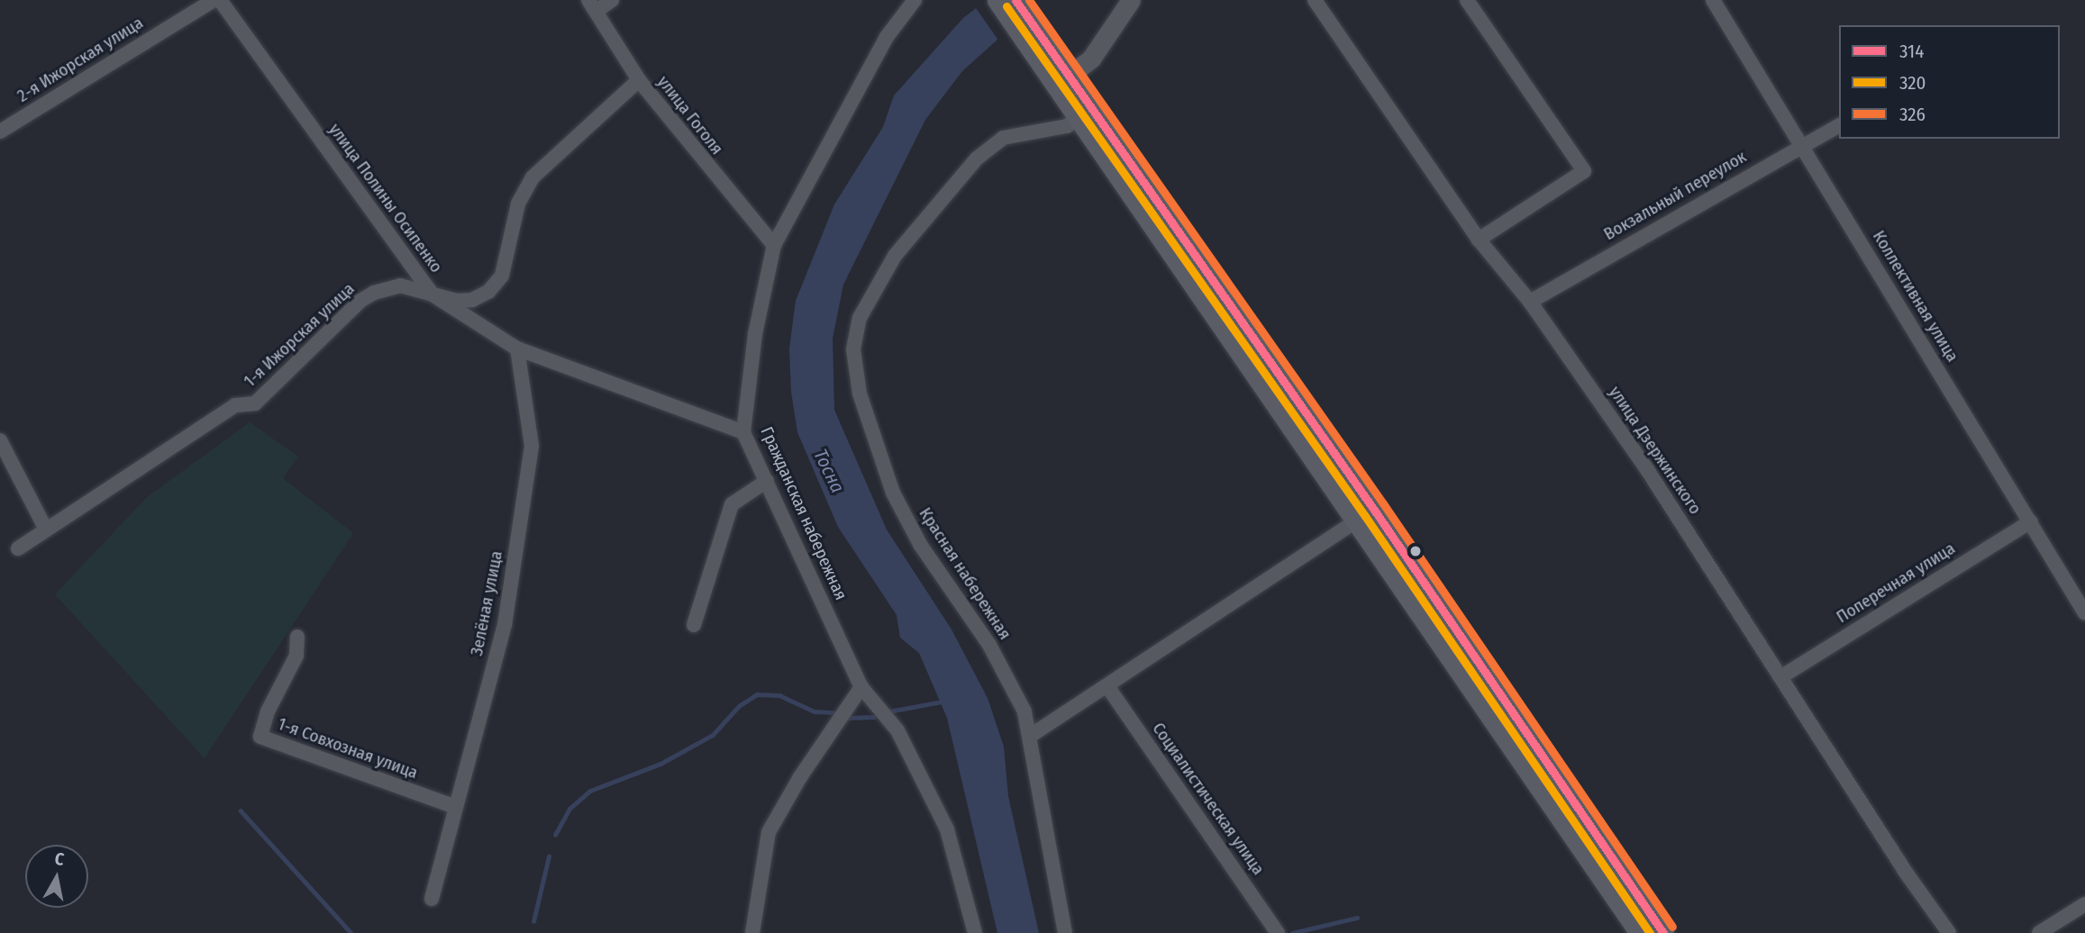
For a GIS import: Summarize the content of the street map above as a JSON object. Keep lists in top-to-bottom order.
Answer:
{
  "streets": {
    "street": [
      "2-я Ижорская улица",
      "улица Гоголя",
      "Вокзальный переулок",
      "улица Полины Осипенко",
      "Коллективная улица",
      "1-я Ижорская улица",
      "улица Дзержинского",
      "Гражданская набережная",
      "Красная набережная",
      "Поперечная улица",
      "Зелёная улица",
      "1-я Совхозная улица",
      "Социалистическая улица"
    ]
  },
  "crossings": [
    ["улица Гоголя", "1-я Ижорская улица"],
    ["улица Гоголя", "Гражданская набережная"],
    ["Вокзальный переулок", "Коллективная улица"],
    ["Вокзальный переулок", "улица Дзержинского"],
    ["улица Полины Осипенко", "1-я Ижорская улица"],
    ["улица Полины Осипенко", "Гражданская набережная"],
    ["улица Полины Осипенко", "Зелёная улица"],
    ["Коллективная улица", "Поперечная улица"],
    ["улица Дзержинского", "Поперечная улица"],
    ["Зелёная улица", "1-я Совхозная улица"]
  ],
  "water": ["Тосна"],
  "lines": ["transit line 314", "transit line 326", "transit line 320"],
  "legend": ["314", "320", "326"],
  "north": "top"
}
